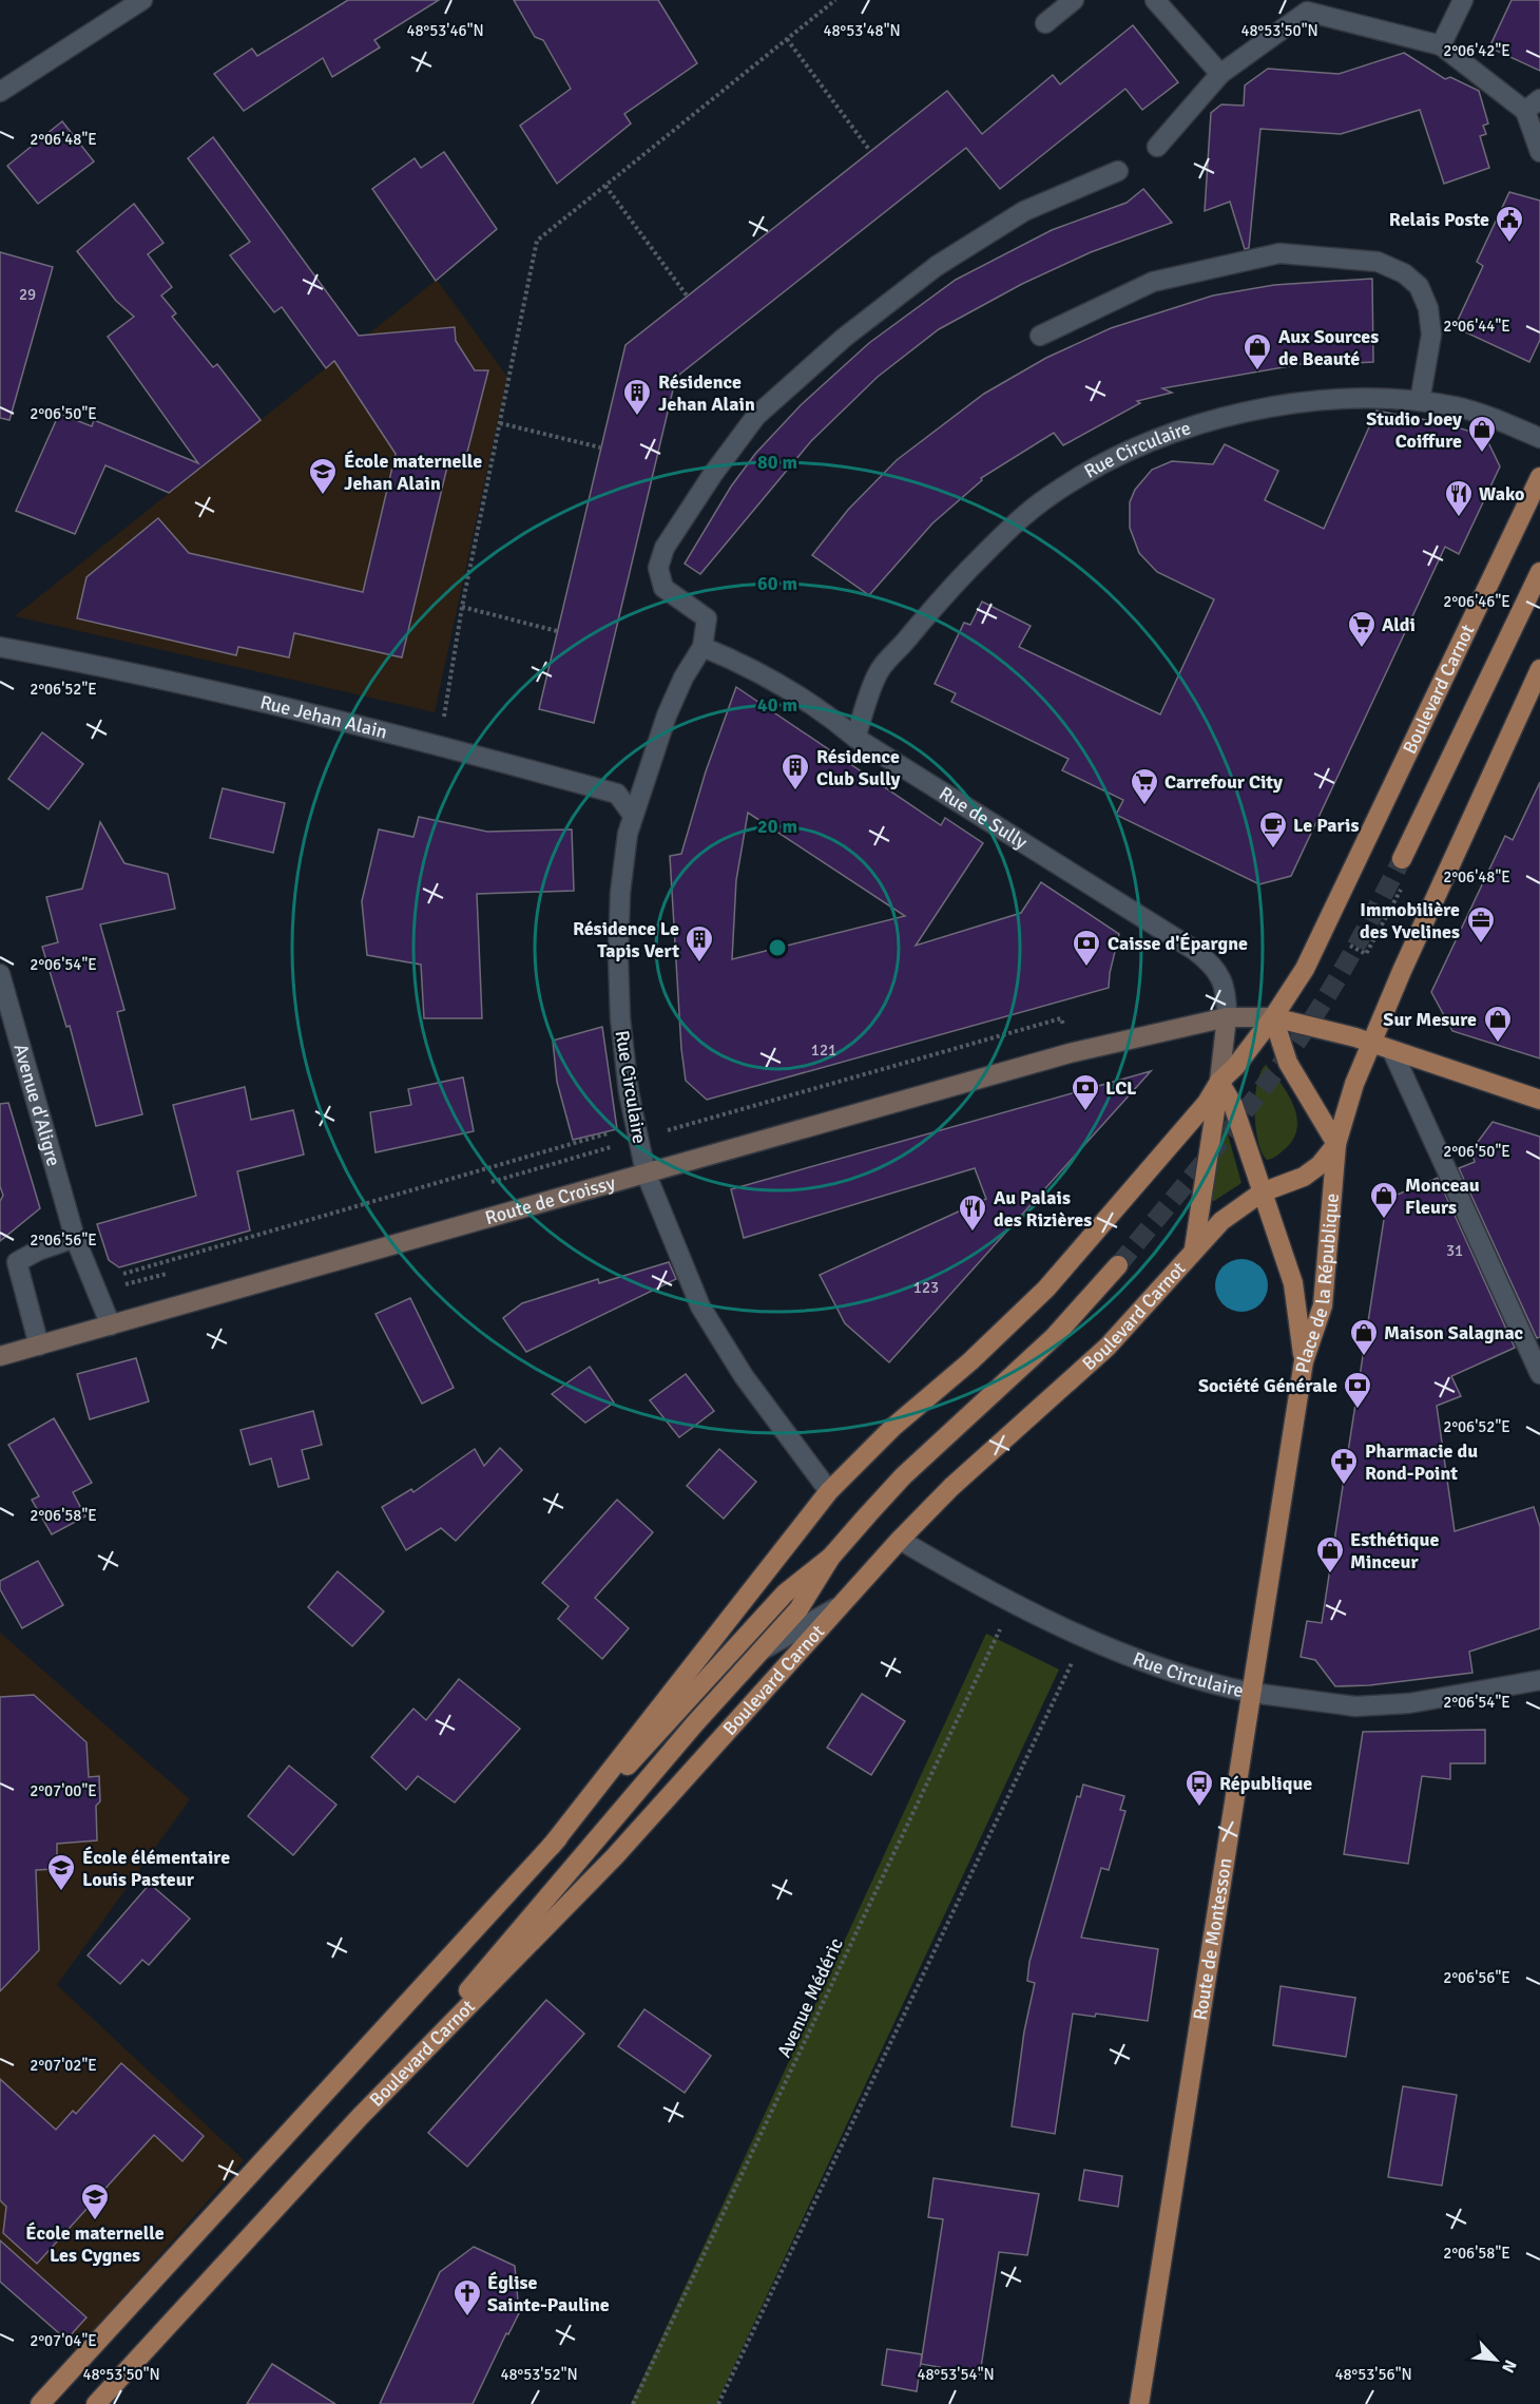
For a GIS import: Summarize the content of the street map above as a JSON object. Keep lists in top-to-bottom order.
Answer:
{
  "streets": {
    "main road": [
      "Boulevard Carnot",
      "Route de Croissy",
      "Place de la République",
      "Route de Montesson"
    ],
    "street": [
      "Rue Circulaire",
      "Rue Jehan Alain",
      "Rue de Sully",
      "Avenue d'Aligre"
    ],
    "path": ["Avenue Médéric"]
  },
  "crossings": [
    ["Rue Circulaire", "Boulevard Carnot"],
    ["Rue Circulaire", "Rue Jehan Alain"],
    ["Rue Circulaire", "Rue de Sully"],
    ["Rue Circulaire", "Route de Croissy"],
    ["Rue Circulaire", "Route de Montesson"],
    ["Rue Circulaire", "Avenue Médéric"],
    ["Boulevard Carnot", "Place de la République"],
    ["Rue de Sully", "Route de Croissy"],
    ["Avenue d'Aligre", "Route de Croissy"],
    ["Place de la République", "Route de Montesson"]
  ],
  "places": {
    "public building": ["Relais Poste"],
    "shop": [
      "Aux Sources de Beauté",
      "Studio Joey Coiffure",
      "Sur Mesure",
      "Monceau Fleurs",
      "Maison Salagnac",
      "Esthétique Minceur"
    ],
    "building": ["Résidence Jehan Alain", "Résidence Club Sully", "Résidence Le Tapis Vert"],
    "school or university": ["École maternelle Jehan Alain", "École élémentaire Louis Pasteur", "École maternelle Les Cygnes"],
    "restaurant": ["Wako", "Au Palais des Rizières"],
    "supermarket": ["Aldi", "Carrefour City"],
    "cafe": ["Le Paris"],
    "office": ["Immobilière des Yvelines"],
    "bank": ["Caisse d'Épargne", "LCL", "Société Générale"],
    "pharmacy": ["Pharmacie du Rond-Point"],
    "bus stop": ["République"],
    "church": ["Église Sainte-Pauline"]
  },
  "house_numbers": [
    "29",
    "121",
    "31",
    "123"
  ],
  "north": "bottom right",
  "coordinates": [
    "48°53'46\"N",
    "48°53'48\"N",
    "48°53'50\"N",
    "2°06'42\"E",
    "2°06'48\"E",
    "2°06'44\"E",
    "2°06'50\"E",
    "2°06'46\"E",
    "2°06'52\"E",
    "2°06'54\"E",
    "2°06'56\"E",
    "2°06'58\"E",
    "2°07'00\"E",
    "2°07'02\"E",
    "2°07'04\"E",
    "48°53'52\"N",
    "48°53'54\"N",
    "48°53'56\"N"
  ],
  "rings": [
    "80 m",
    "60 m",
    "40 m",
    "20 m"
  ]
}
